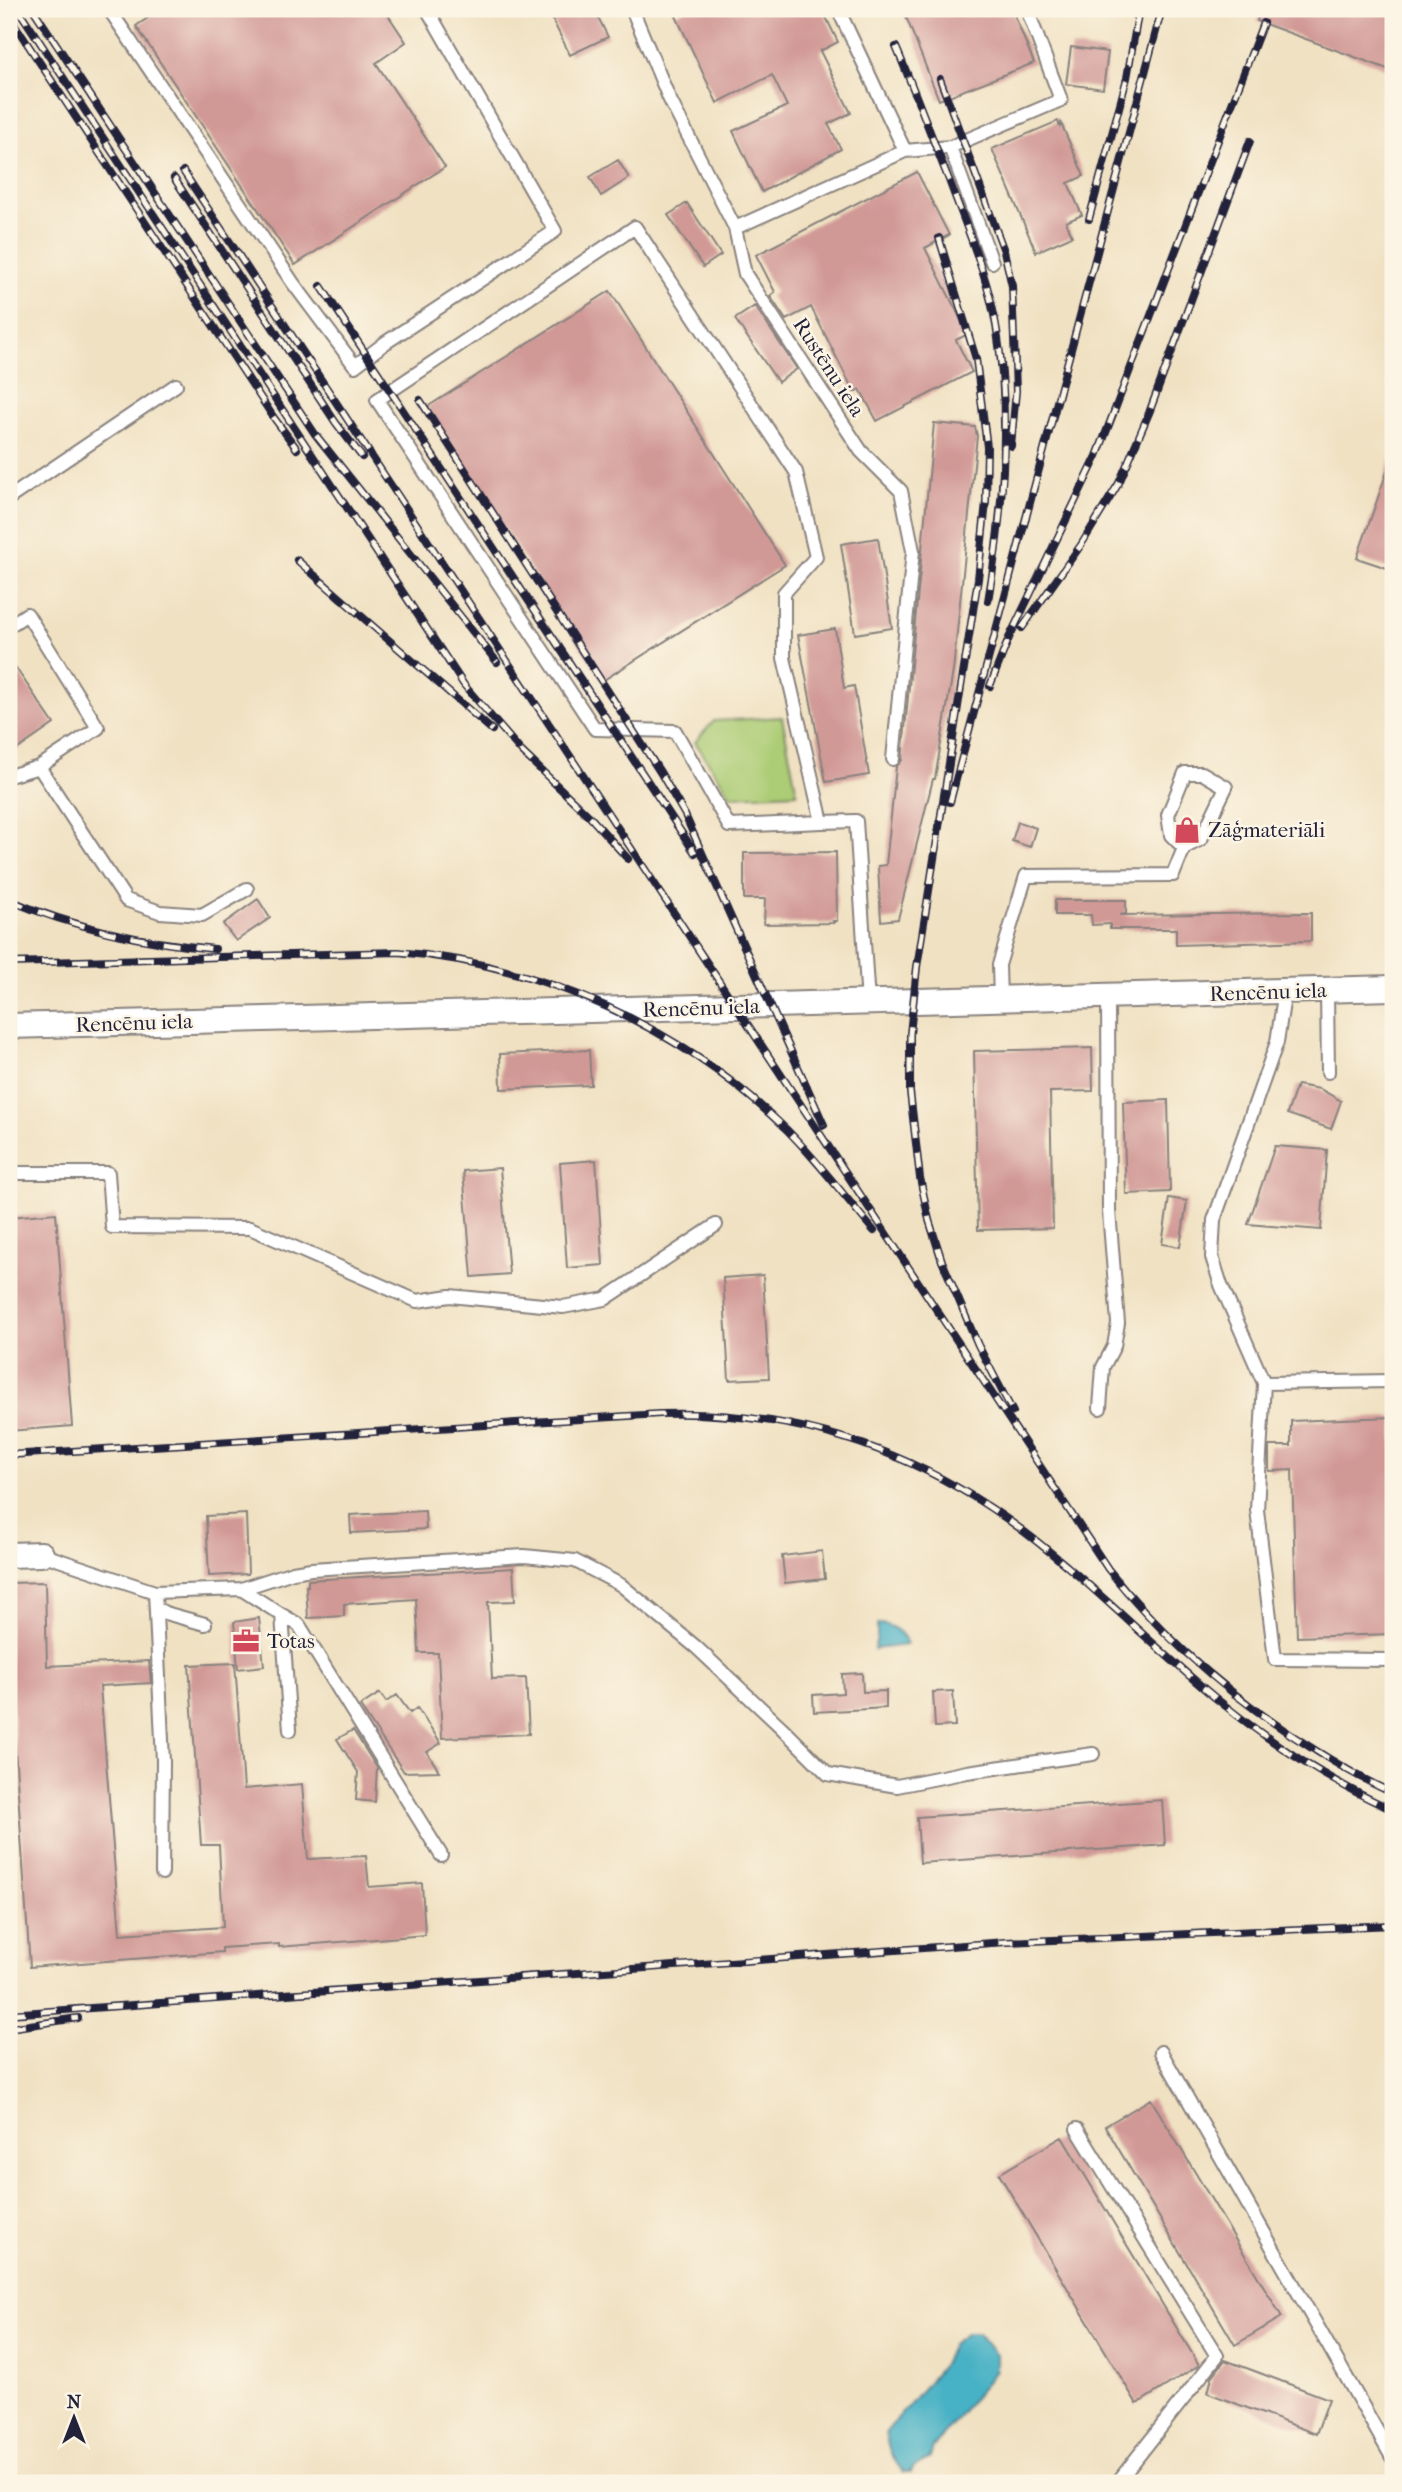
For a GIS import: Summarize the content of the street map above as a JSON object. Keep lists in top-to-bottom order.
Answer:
{
  "streets": {
    "street": ["Rencēnu iela"],
    "lane": ["Rustēnu iela"]
  },
  "places": {
    "shop": ["Zāģmateriāli"],
    "office": ["Totas"]
  },
  "north": "top"
}
